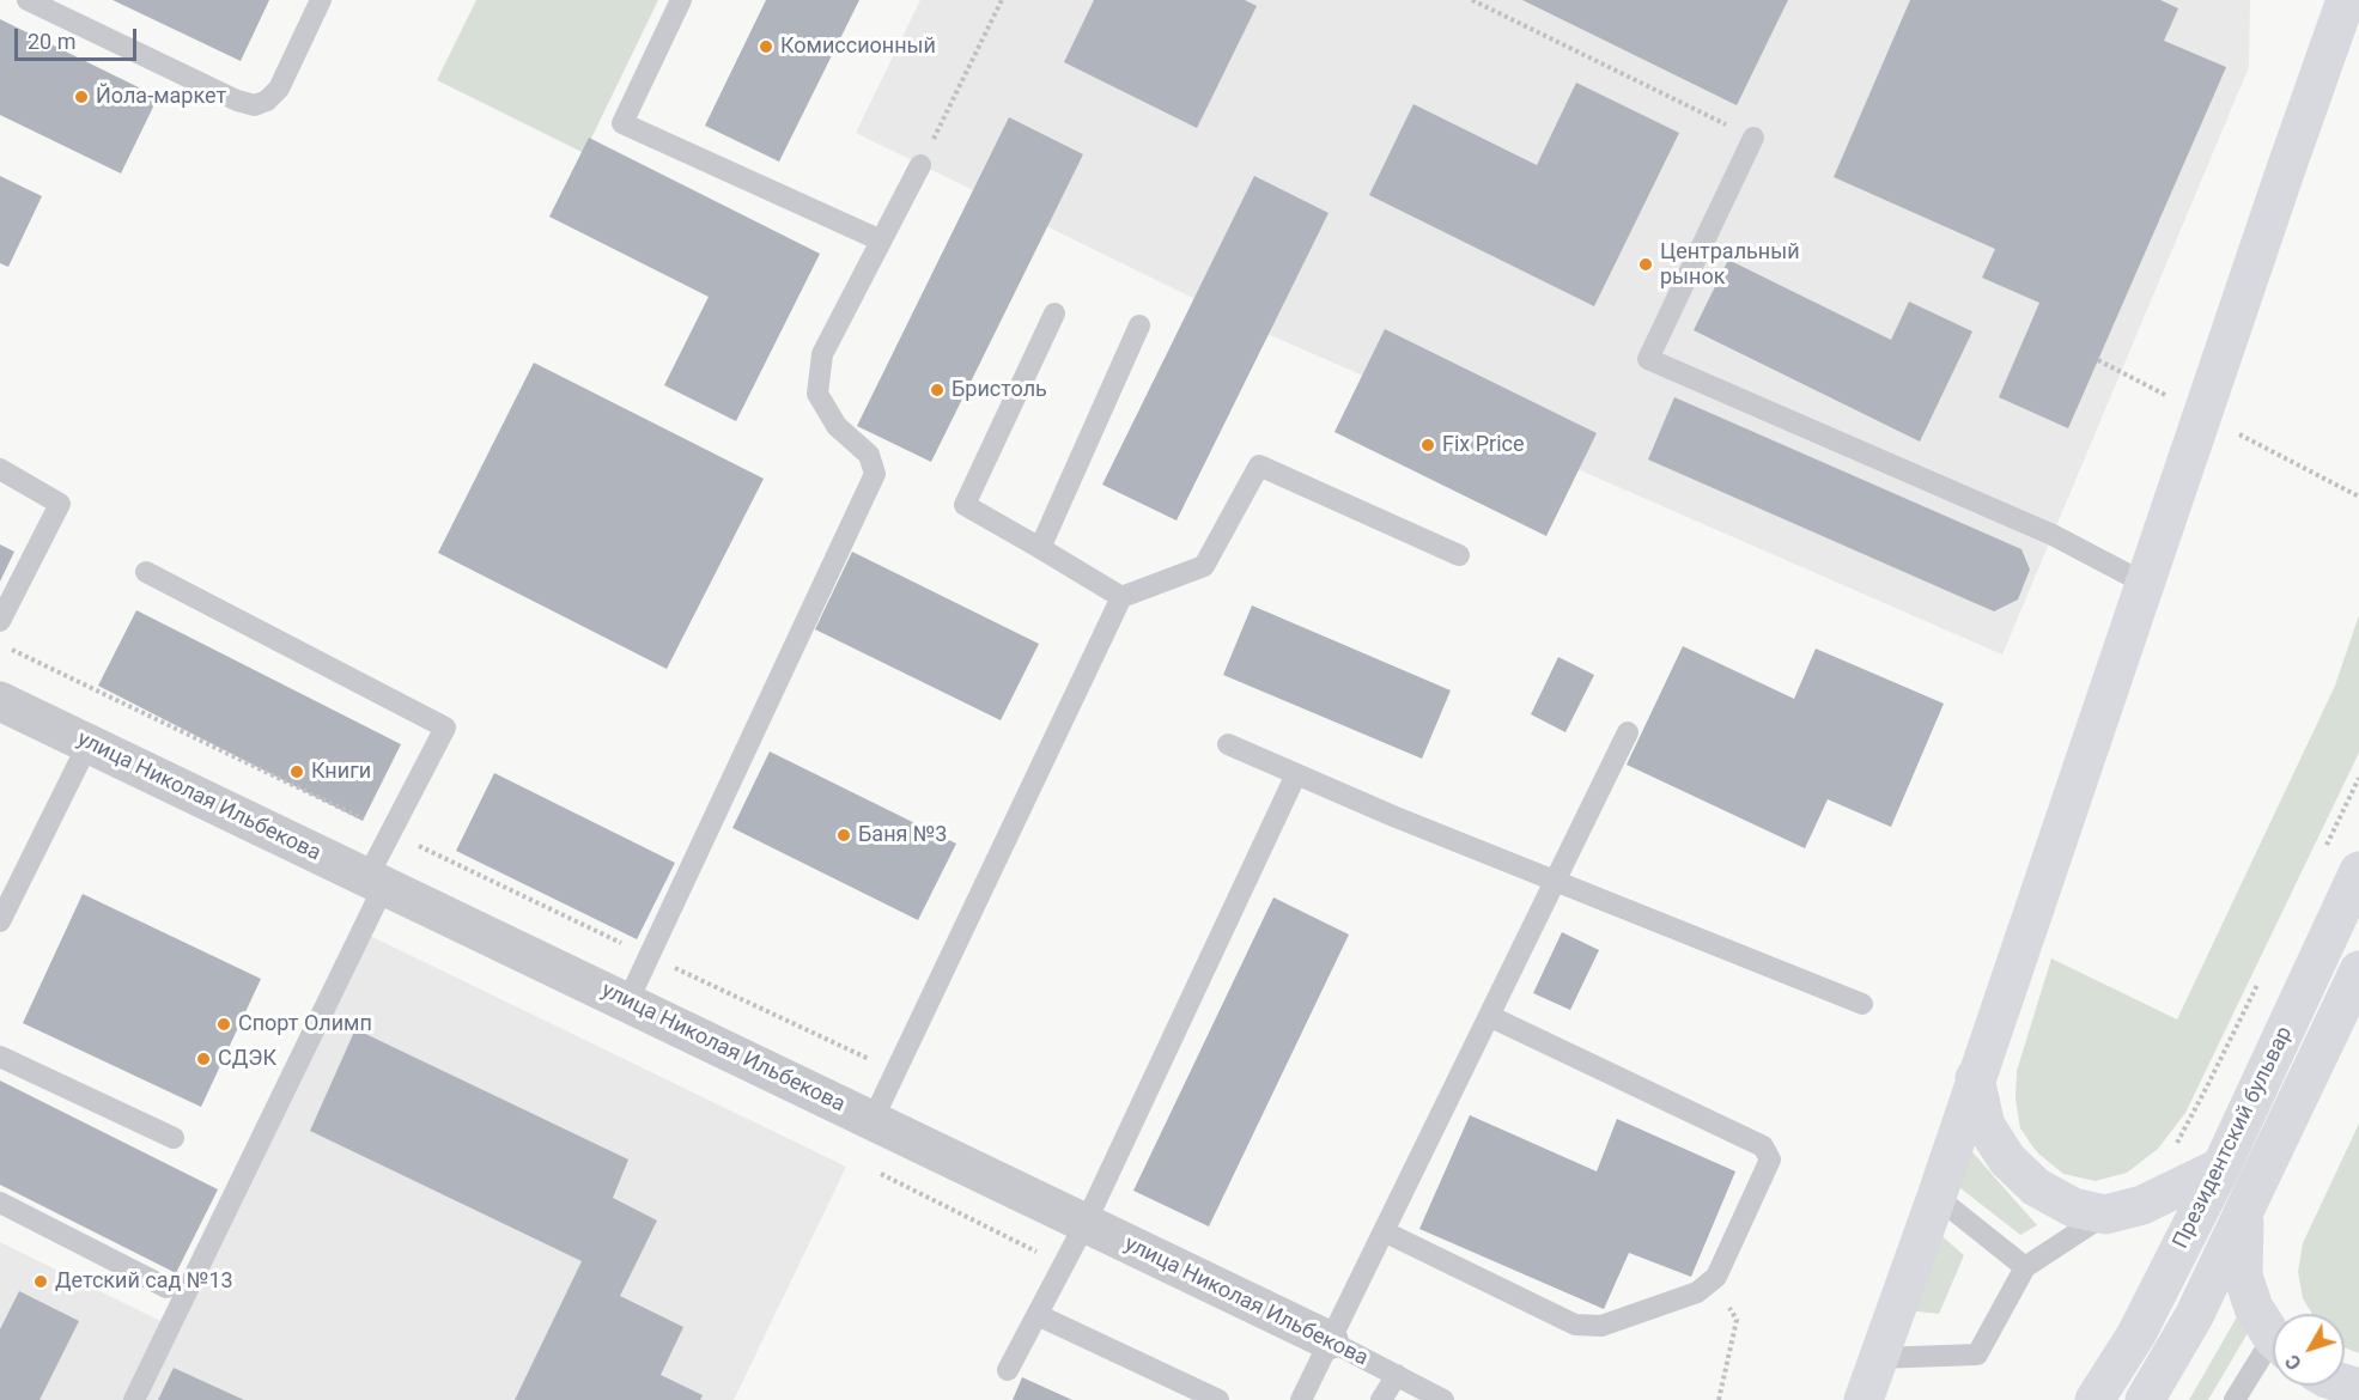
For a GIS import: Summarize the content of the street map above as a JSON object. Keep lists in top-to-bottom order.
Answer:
{
  "streets": {
    "main road": ["Президентский бульвар"],
    "street": ["улица Николая Ильбекова"]
  },
  "places": [
    "Комиссионный",
    "Йола-маркет",
    "Центральный рынок",
    "Бристоль",
    "Fix Price",
    "Книги",
    "Баня №3",
    "Спорт Олимп",
    "СДЭК",
    "Детский сад №13"
  ],
  "scale_bar": "20 m",
  "north": "bottom left"
}
